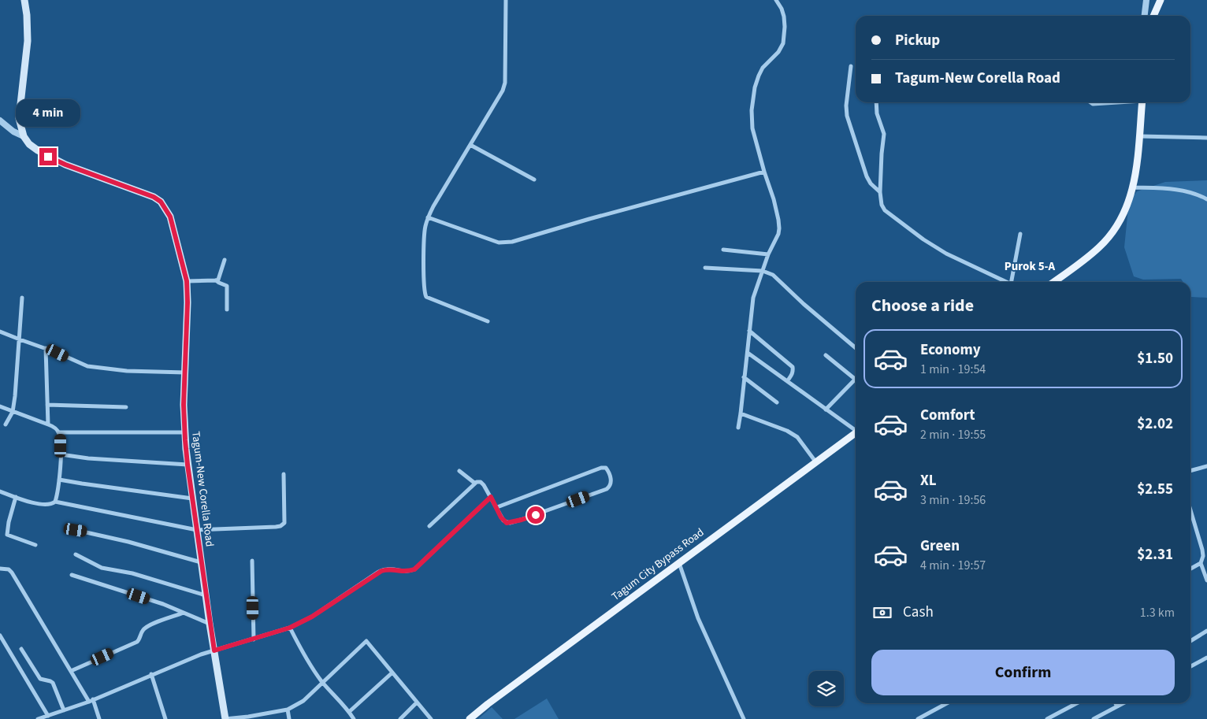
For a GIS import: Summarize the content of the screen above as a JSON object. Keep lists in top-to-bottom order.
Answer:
{
  "streets": {
    "main road": ["Tagum-New Corella Road", "Tagum City Bypass Road"]
  },
  "districts": ["Purok 5-A"],
  "page": {
    "banner": ["Pickup", "Tagum-New Corella Road"],
    "bubble": "4 min",
    "heading": "Choose a ride",
    "list": [
      {
        "name": "Economy",
        "note": "1 min · 19:54",
        "value": "$1.50"
      },
      {
        "name": "Comfort",
        "note": "2 min · 19:55",
        "value": "$2.02"
      },
      {
        "name": "XL",
        "note": "3 min · 19:56",
        "value": "$2.55"
      },
      {
        "name": "Green",
        "note": "4 min · 19:57",
        "value": "$2.31"
      }
    ],
    "pay": ["Cash", "1.3 km"],
    "buttons": "Confirm"
  }
}
